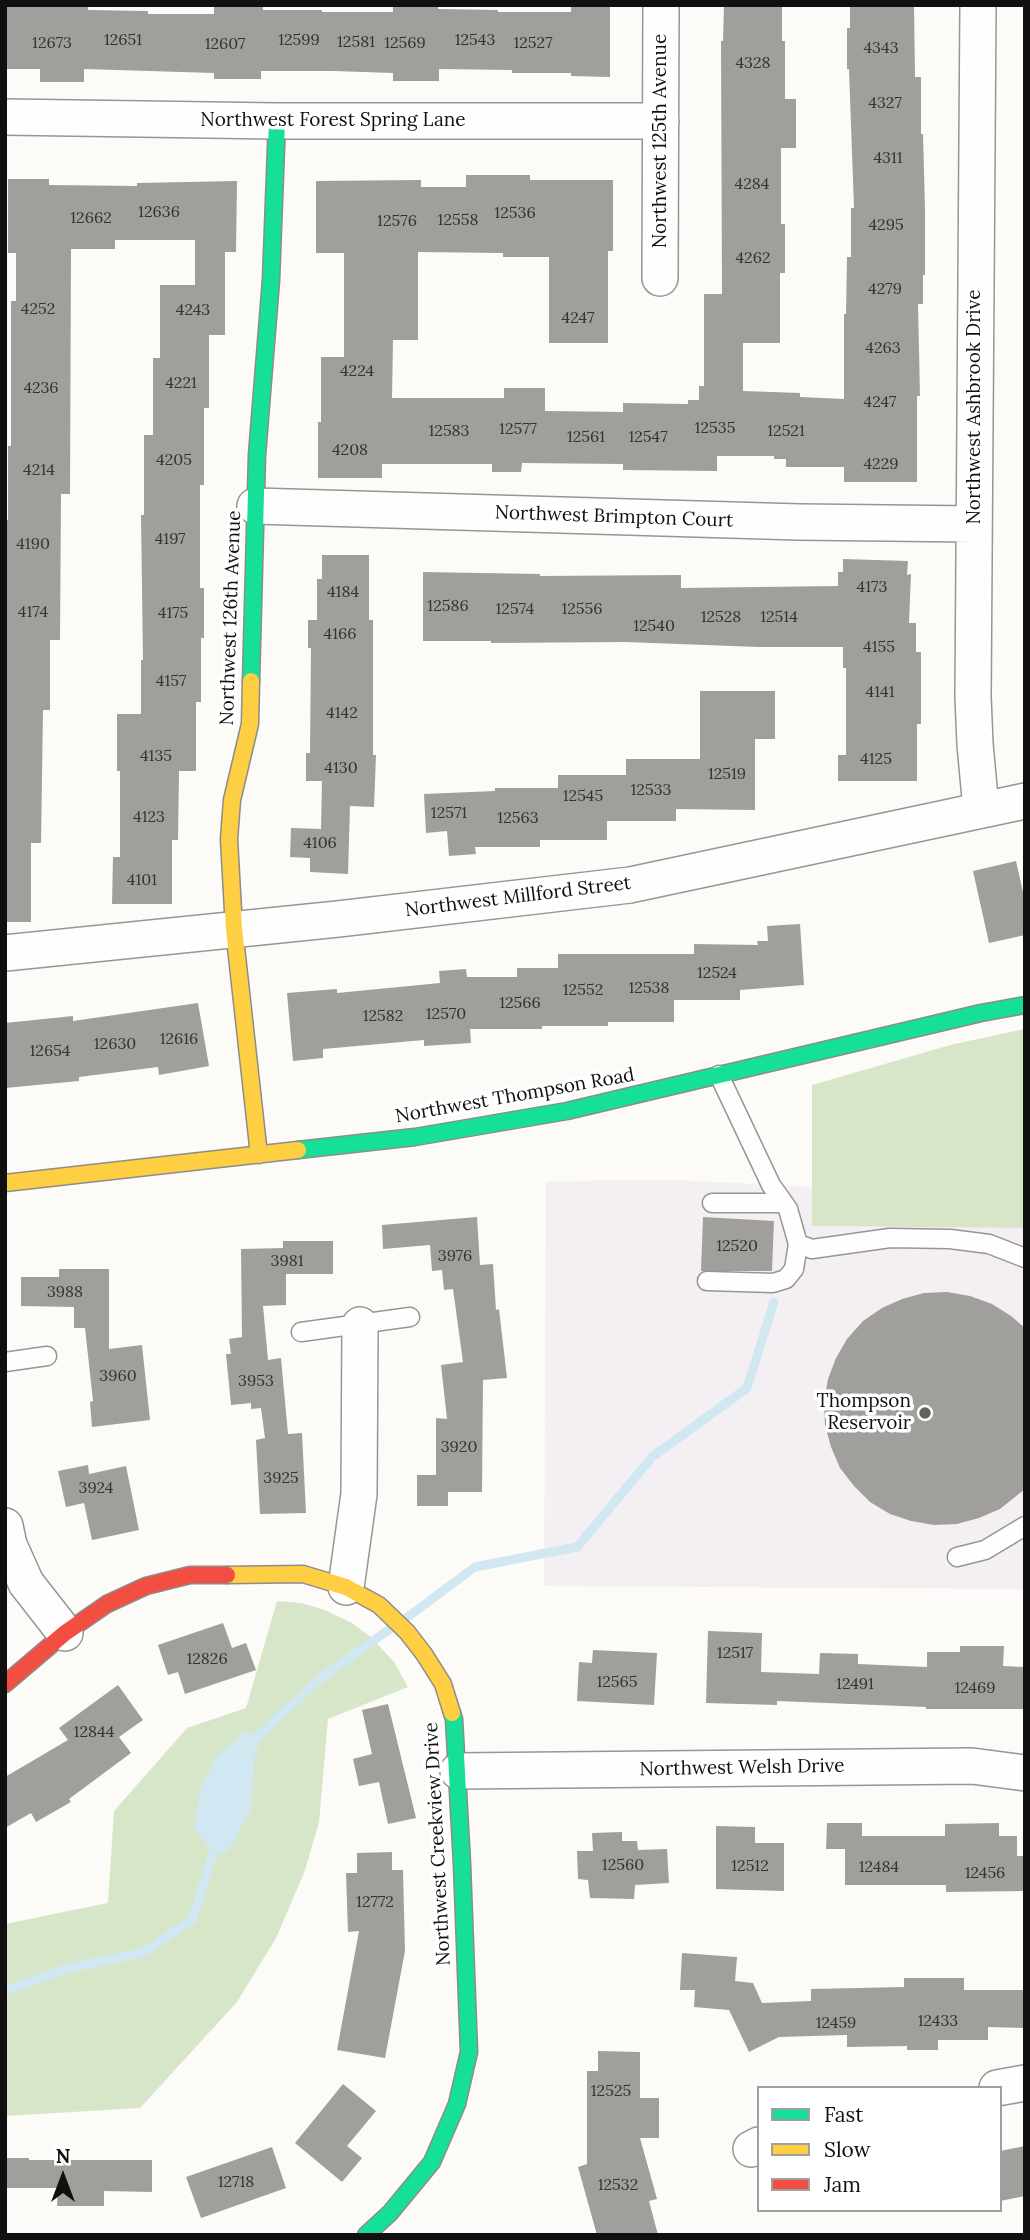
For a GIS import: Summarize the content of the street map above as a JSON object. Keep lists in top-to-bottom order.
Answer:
{
  "streets": {
    "street": [
      "Northwest Forest Spring Lane",
      "Northwest 125th Avenue",
      "Northwest Ashbrook Drive",
      "Northwest Brimpton Court",
      "Northwest 126th Avenue",
      "Northwest Millford Street",
      "Northwest Thompson Road",
      "Northwest Welsh Drive",
      "Northwest Creekview Drive"
    ]
  },
  "crossings": [
    ["Northwest Forest Spring Lane", "Northwest 125th Avenue"],
    ["Northwest Forest Spring Lane", "Northwest 126th Avenue"],
    ["Northwest Ashbrook Drive", "Northwest Brimpton Court"],
    ["Northwest Ashbrook Drive", "Northwest Millford Street"],
    ["Northwest Brimpton Court", "Northwest 126th Avenue"],
    ["Northwest 126th Avenue", "Northwest Millford Street"],
    ["Northwest 126th Avenue", "Northwest Thompson Road"],
    ["Northwest Welsh Drive", "Northwest Creekview Drive"]
  ],
  "places": ["Thompson Reservoir"],
  "house_numbers": [
    "12651",
    "12599",
    "12543",
    "12581",
    "12673",
    "12569",
    "12527",
    "12607",
    "4343",
    "4328",
    "4327",
    "4311",
    "4284",
    "12636",
    "12536",
    "12662",
    "12558",
    "12576",
    "4295",
    "4262",
    "4279",
    "4252",
    "4243",
    "4247",
    "4263",
    "4224",
    "4221",
    "4236",
    "4247",
    "12535",
    "12577",
    "12583",
    "12521",
    "12561",
    "12547",
    "4208",
    "4205",
    "4229",
    "4214",
    "4197",
    "4190",
    "4173",
    "4184",
    "12586",
    "12574",
    "12556",
    "4174",
    "4175",
    "12528",
    "12514",
    "12540",
    "4166",
    "4155",
    "4157",
    "4141",
    "4142",
    "4135",
    "4125",
    "4130",
    "12519",
    "12533",
    "12545",
    "12571",
    "4123",
    "12563",
    "4106",
    "4101",
    "12524",
    "12538",
    "12552",
    "12566",
    "12570",
    "12582",
    "12616",
    "12630",
    "12654",
    "12520",
    "3976",
    "3981",
    "3988",
    "3960",
    "3953",
    "3920",
    "3925",
    "3924",
    "12517",
    "12826",
    "12565",
    "12491",
    "12469",
    "12844",
    "12560",
    "12512",
    "12484",
    "12456",
    "12772",
    "12433",
    "12459",
    "12525",
    "12718",
    "12532"
  ],
  "legend": ["Fast", "Slow", "Jam"],
  "north": "top"
}
